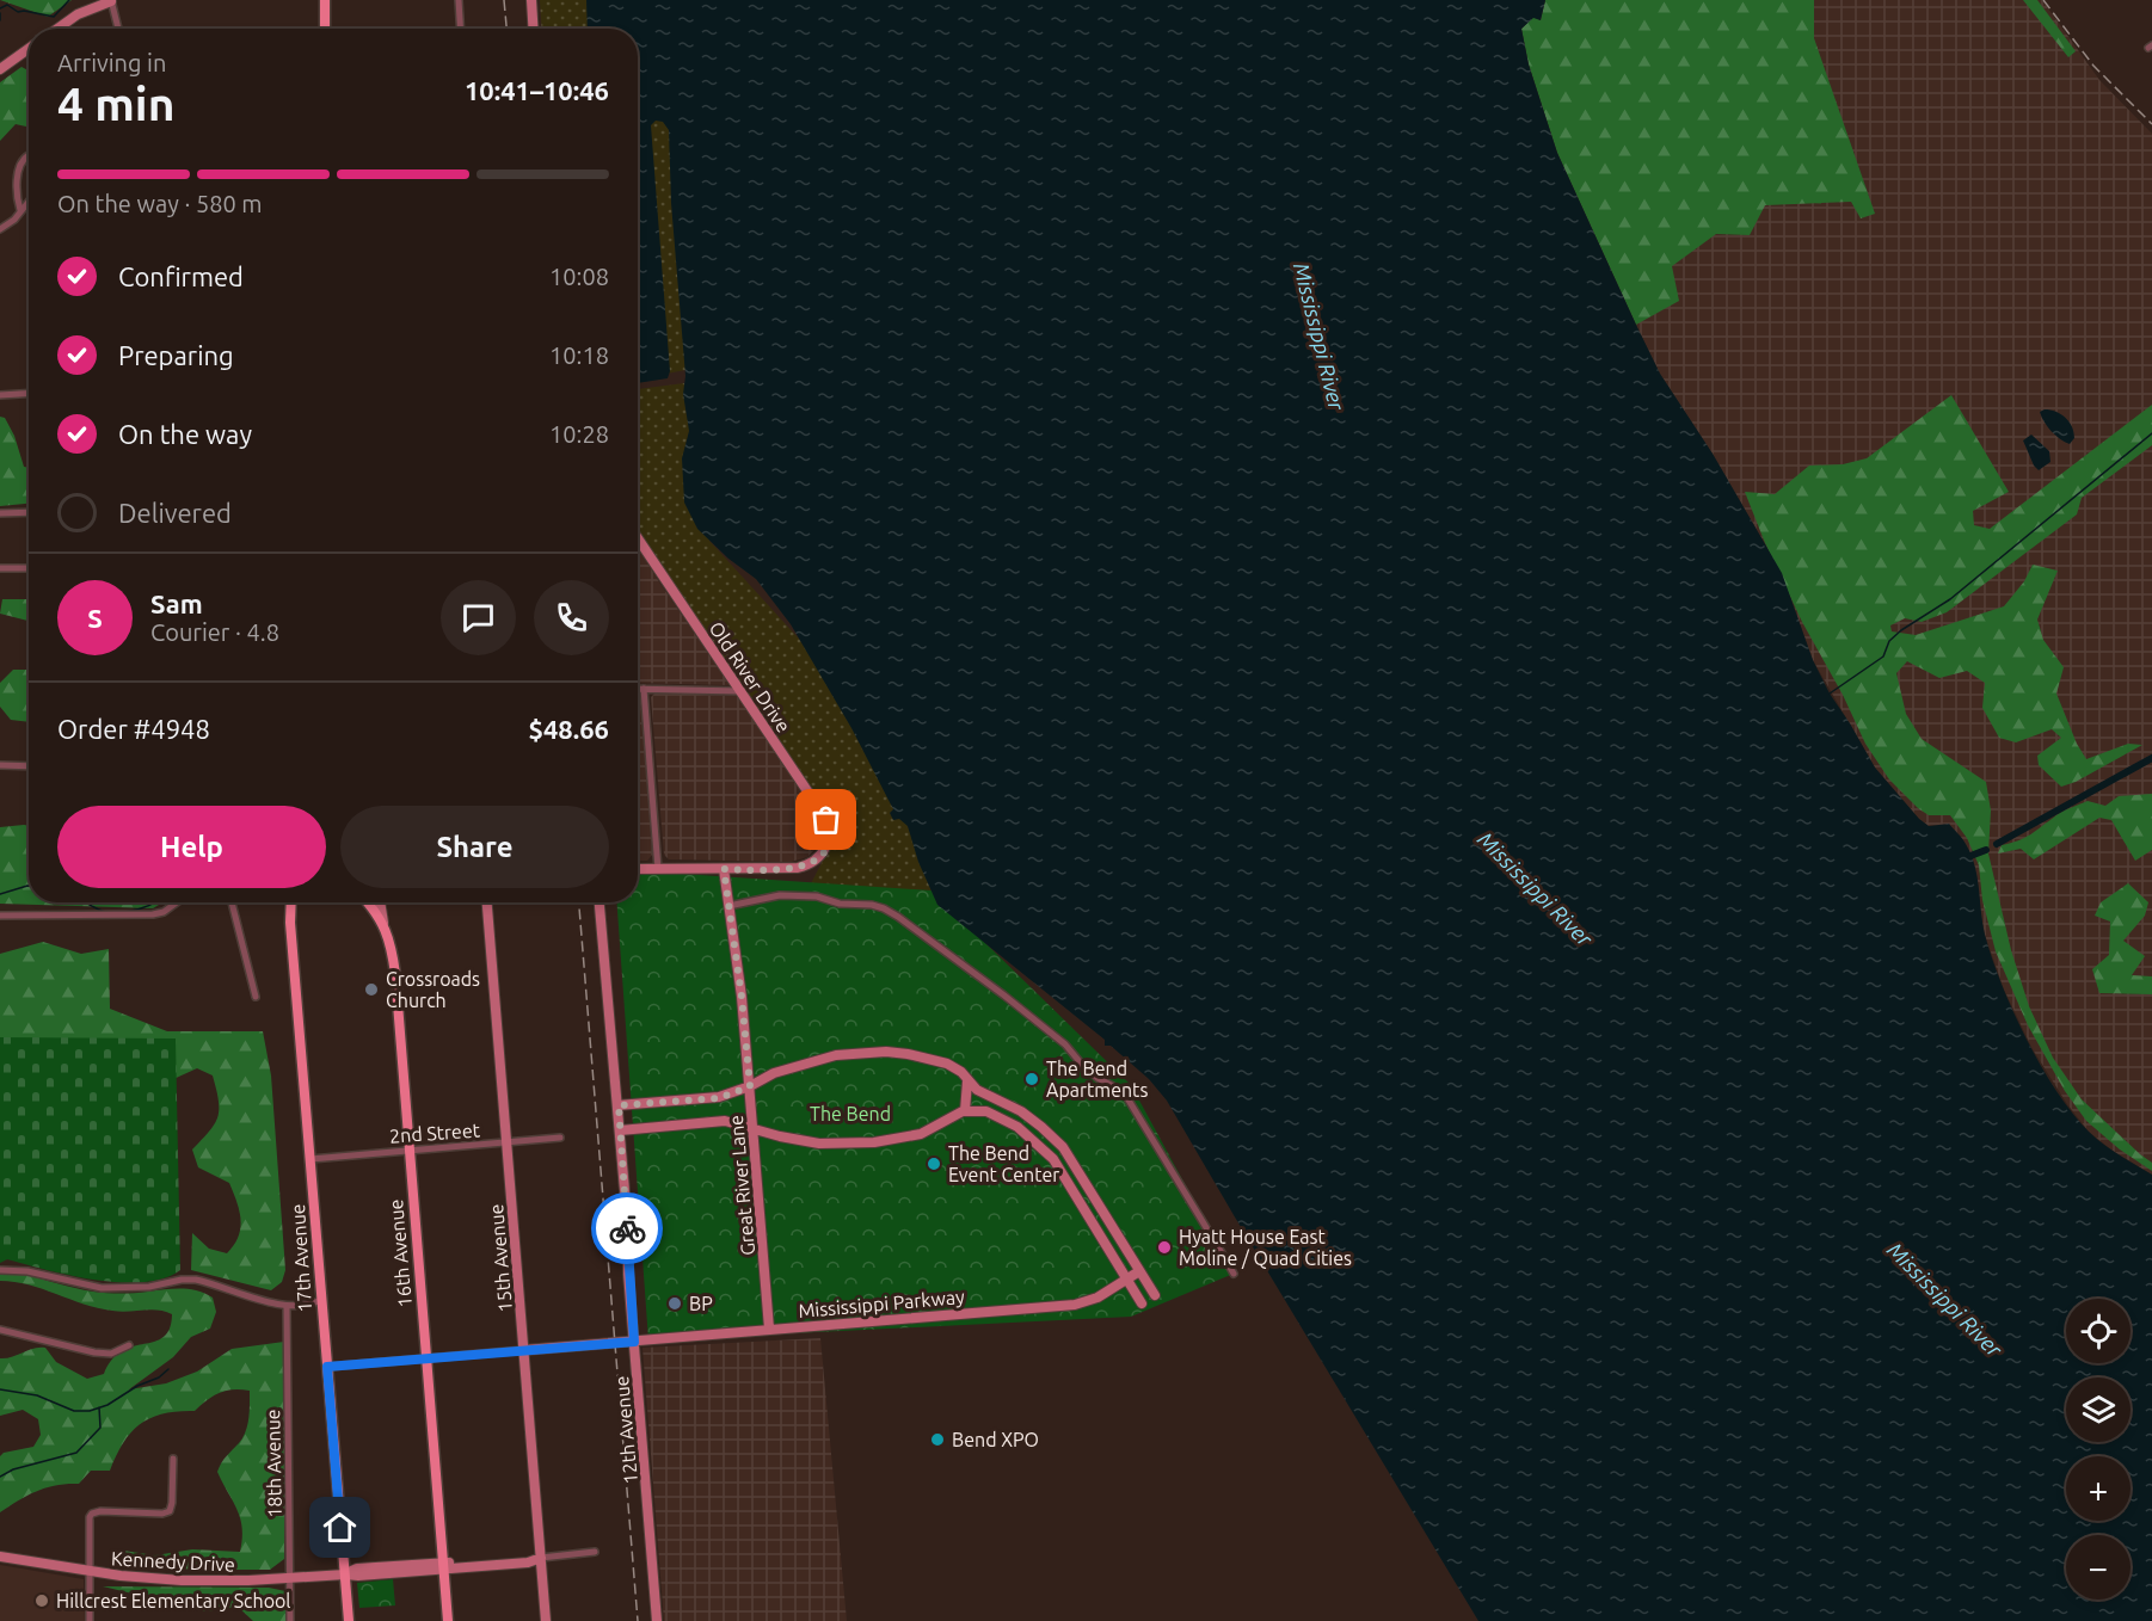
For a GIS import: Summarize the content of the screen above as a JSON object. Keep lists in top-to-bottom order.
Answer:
{
  "streets": {
    "main road": ["16th Avenue", "17th Avenue"],
    "street": [
      "Old River Drive",
      "2nd Street",
      "Great River Lane",
      "15th Avenue",
      "Mississippi Parkway",
      "12th Avenue",
      "18th Avenue",
      "Kennedy Drive"
    ]
  },
  "crossings": [
    ["Old River Drive", "Great River Lane"],
    ["2nd Street", "16th Avenue"],
    ["2nd Street", "17th Avenue"],
    ["2nd Street", "15th Avenue"],
    ["Great River Lane", "Mississippi Parkway"],
    ["16th Avenue", "Kennedy Drive"],
    ["17th Avenue", "Kennedy Drive"],
    ["15th Avenue", "Mississippi Parkway"],
    ["15th Avenue", "Kennedy Drive"],
    ["Mississippi Parkway", "12th Avenue"],
    ["18th Avenue", "Kennedy Drive"]
  ],
  "water": ["Mississippi River"],
  "parks": ["The Bend"],
  "places": [
    "Crossroads Church",
    "The Bend Apartments",
    "The Bend Event Center",
    "Hyatt House East Moline / Quad Cities",
    "BP",
    "Bend XPO",
    "Hillcrest Elementary School"
  ],
  "page": {
    "heading": ["4 min", "Arriving in", "10:41–10:46"],
    "panel": [
      "Sam",
      "Courier · 4.8",
      "Order #4948",
      "$48.66"
    ],
    "bar": "On the way · 580 m",
    "list": [
      ["Confirmed", "10:08"],
      ["Preparing", "10:18"],
      ["On the way", "10:28"],
      "Delivered"
    ],
    "round": "S",
    "buttons": ["Help", "Share"],
    "map_buttons": ["+", "−"]
  }
}
